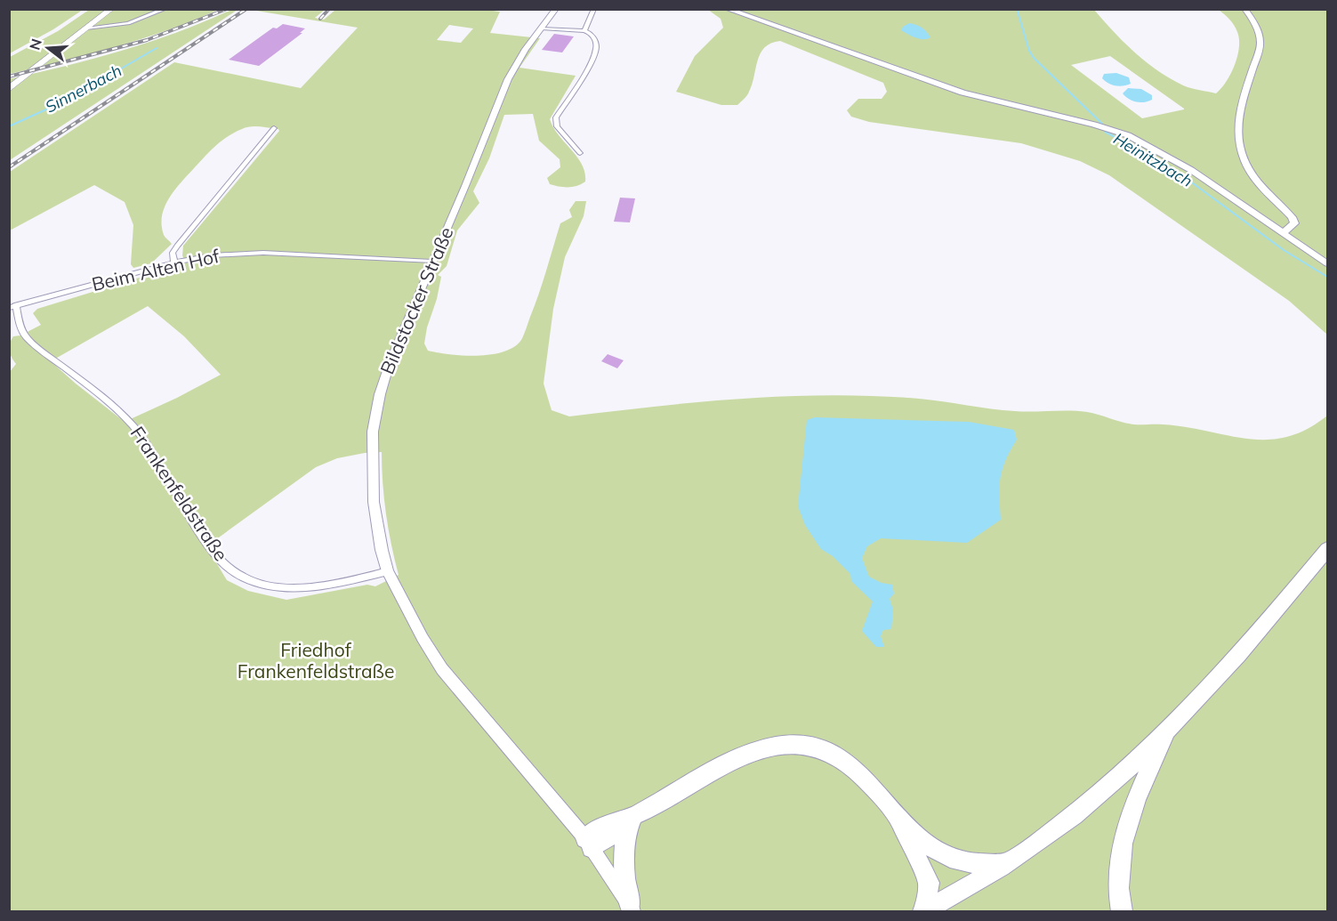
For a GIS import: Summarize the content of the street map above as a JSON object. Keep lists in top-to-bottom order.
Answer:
{
  "streets": {
    "street": ["Beim Alten Hof", "Bildstocker Straße", "Frankenfeldstraße"]
  },
  "crossings": [
    ["Beim Alten Hof", "Bildstocker Straße"],
    ["Beim Alten Hof", "Frankenfeldstraße"],
    ["Bildstocker Straße", "Frankenfeldstraße"]
  ],
  "water": ["Sinnerbach", "Heinitzbach"],
  "parks": ["Friedhof Frankenfeldstraße"],
  "north": "left"
}
